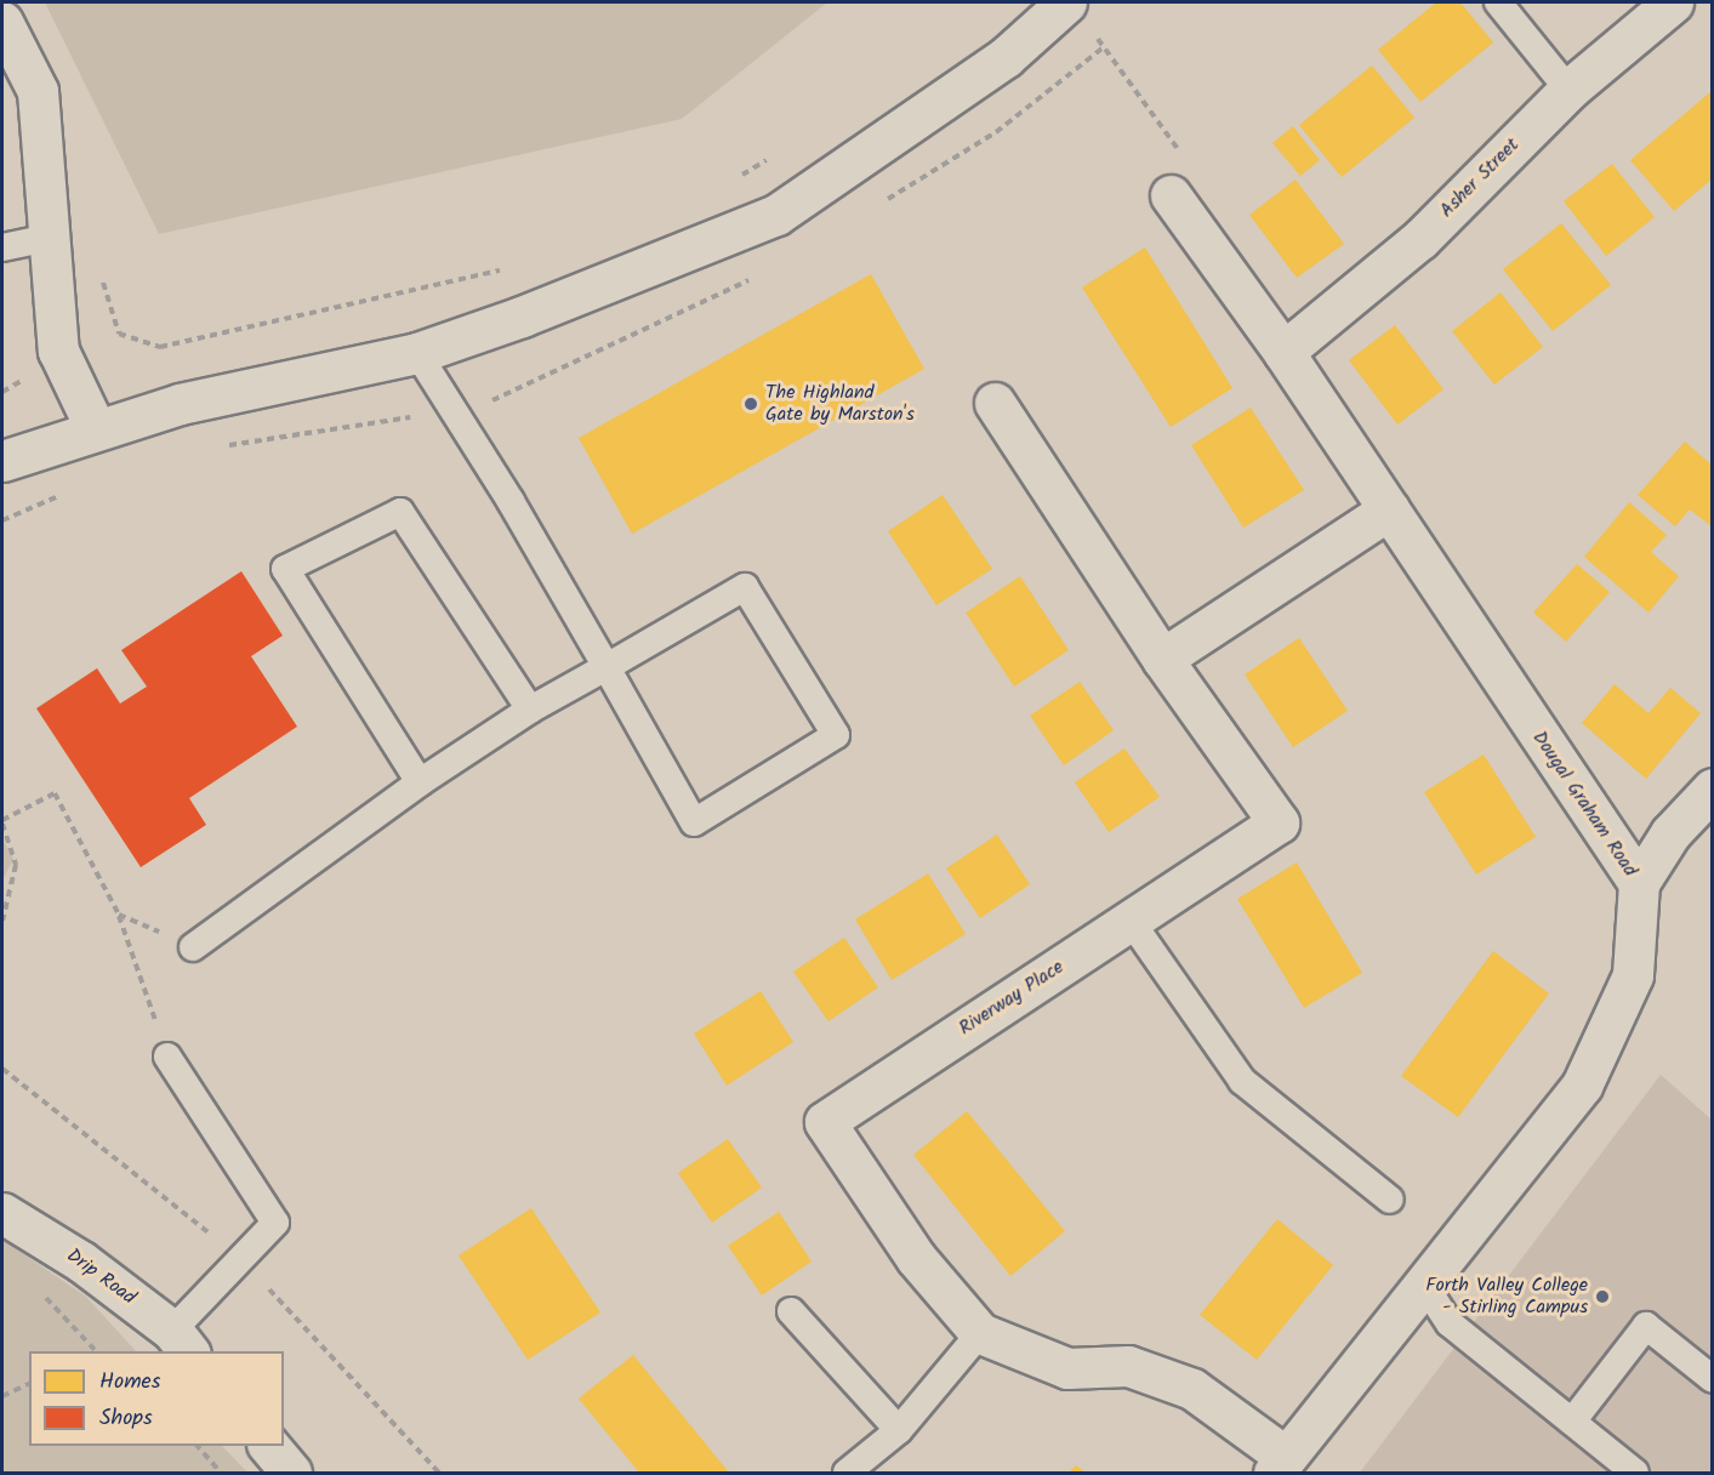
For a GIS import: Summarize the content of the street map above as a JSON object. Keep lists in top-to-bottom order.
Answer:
{
  "streets": {
    "street": [
      "Asher Street",
      "Dougal Graham Road",
      "Riverway Place",
      "Drip Road"
    ]
  },
  "crossings": [
    ["Asher Street", "Dougal Graham Road"],
    ["Dougal Graham Road", "Riverway Place"]
  ],
  "places": ["The Highland Gate by Marston's", "Forth Valley College - Stirling Campus"],
  "legend": ["Homes", "Shops"]
}
